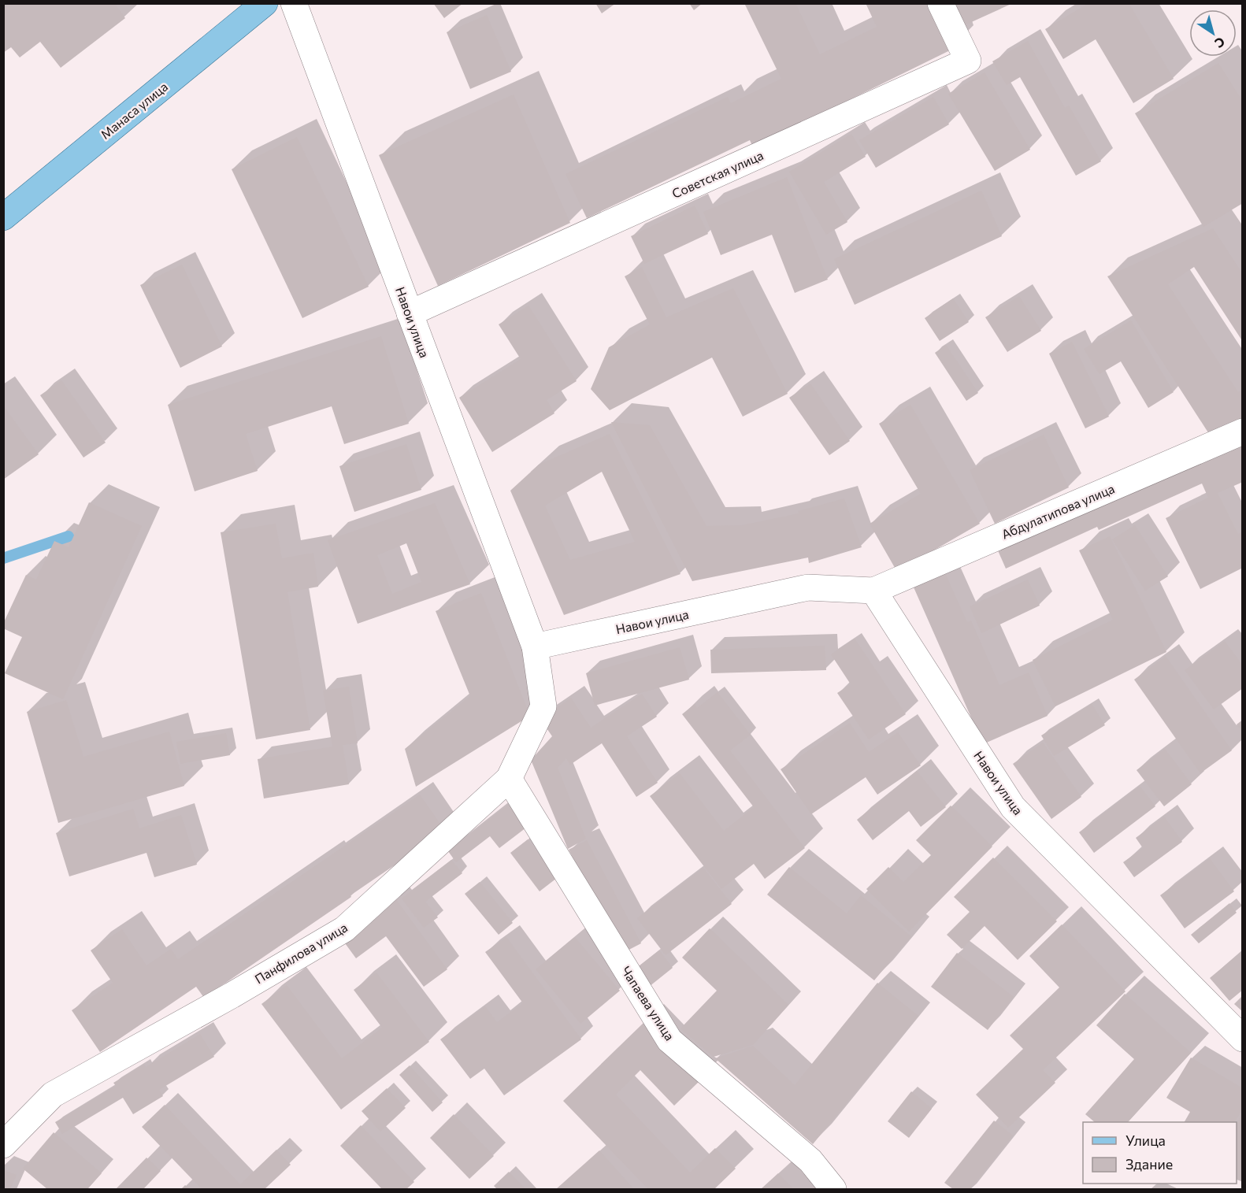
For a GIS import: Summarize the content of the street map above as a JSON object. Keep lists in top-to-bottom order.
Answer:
{
  "streets": {
    "main road": ["Манаса улица"],
    "street": [
      "Советская улица",
      "Навои улица",
      "Абдулатипова улица",
      "Панфилова улица",
      "Чапаева улица"
    ]
  },
  "crossings": [
    ["Советская улица", "Навои улица"],
    ["Навои улица", "Абдулатипова улица"],
    ["Навои улица", "Панфилова улица"],
    ["Панфилова улица", "Чапаева улица"]
  ],
  "legend": ["Улица", "Здание"],
  "north": "bottom right"
}
